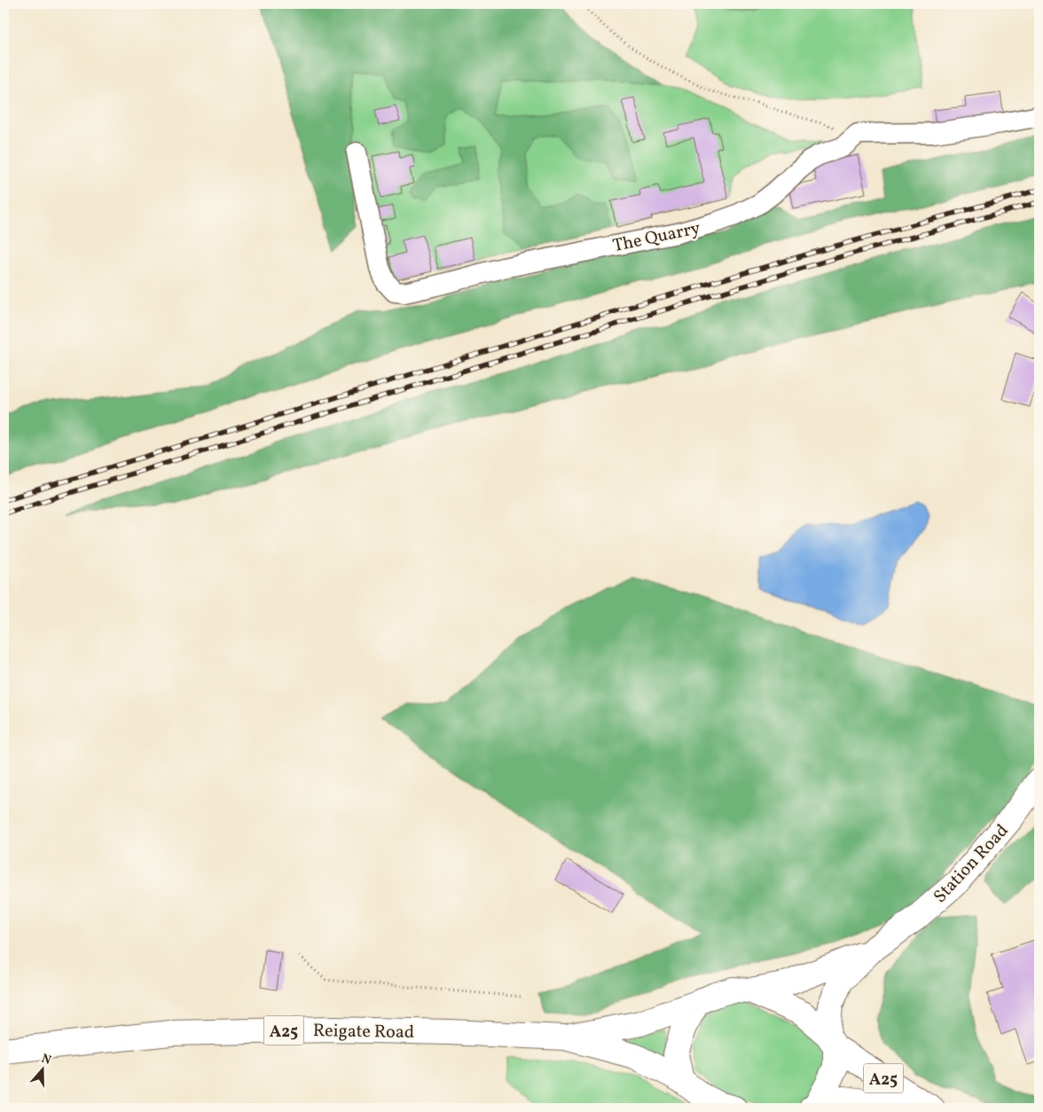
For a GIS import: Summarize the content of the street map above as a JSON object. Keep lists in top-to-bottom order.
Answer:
{
  "streets": {
    "main road": ["Station Road", "A25", "Reigate Road"],
    "street": ["The Quarry"]
  },
  "crossings": [
    ["Station Road", "A25"],
    ["Station Road", "Reigate Road"]
  ],
  "north": "top"
}
